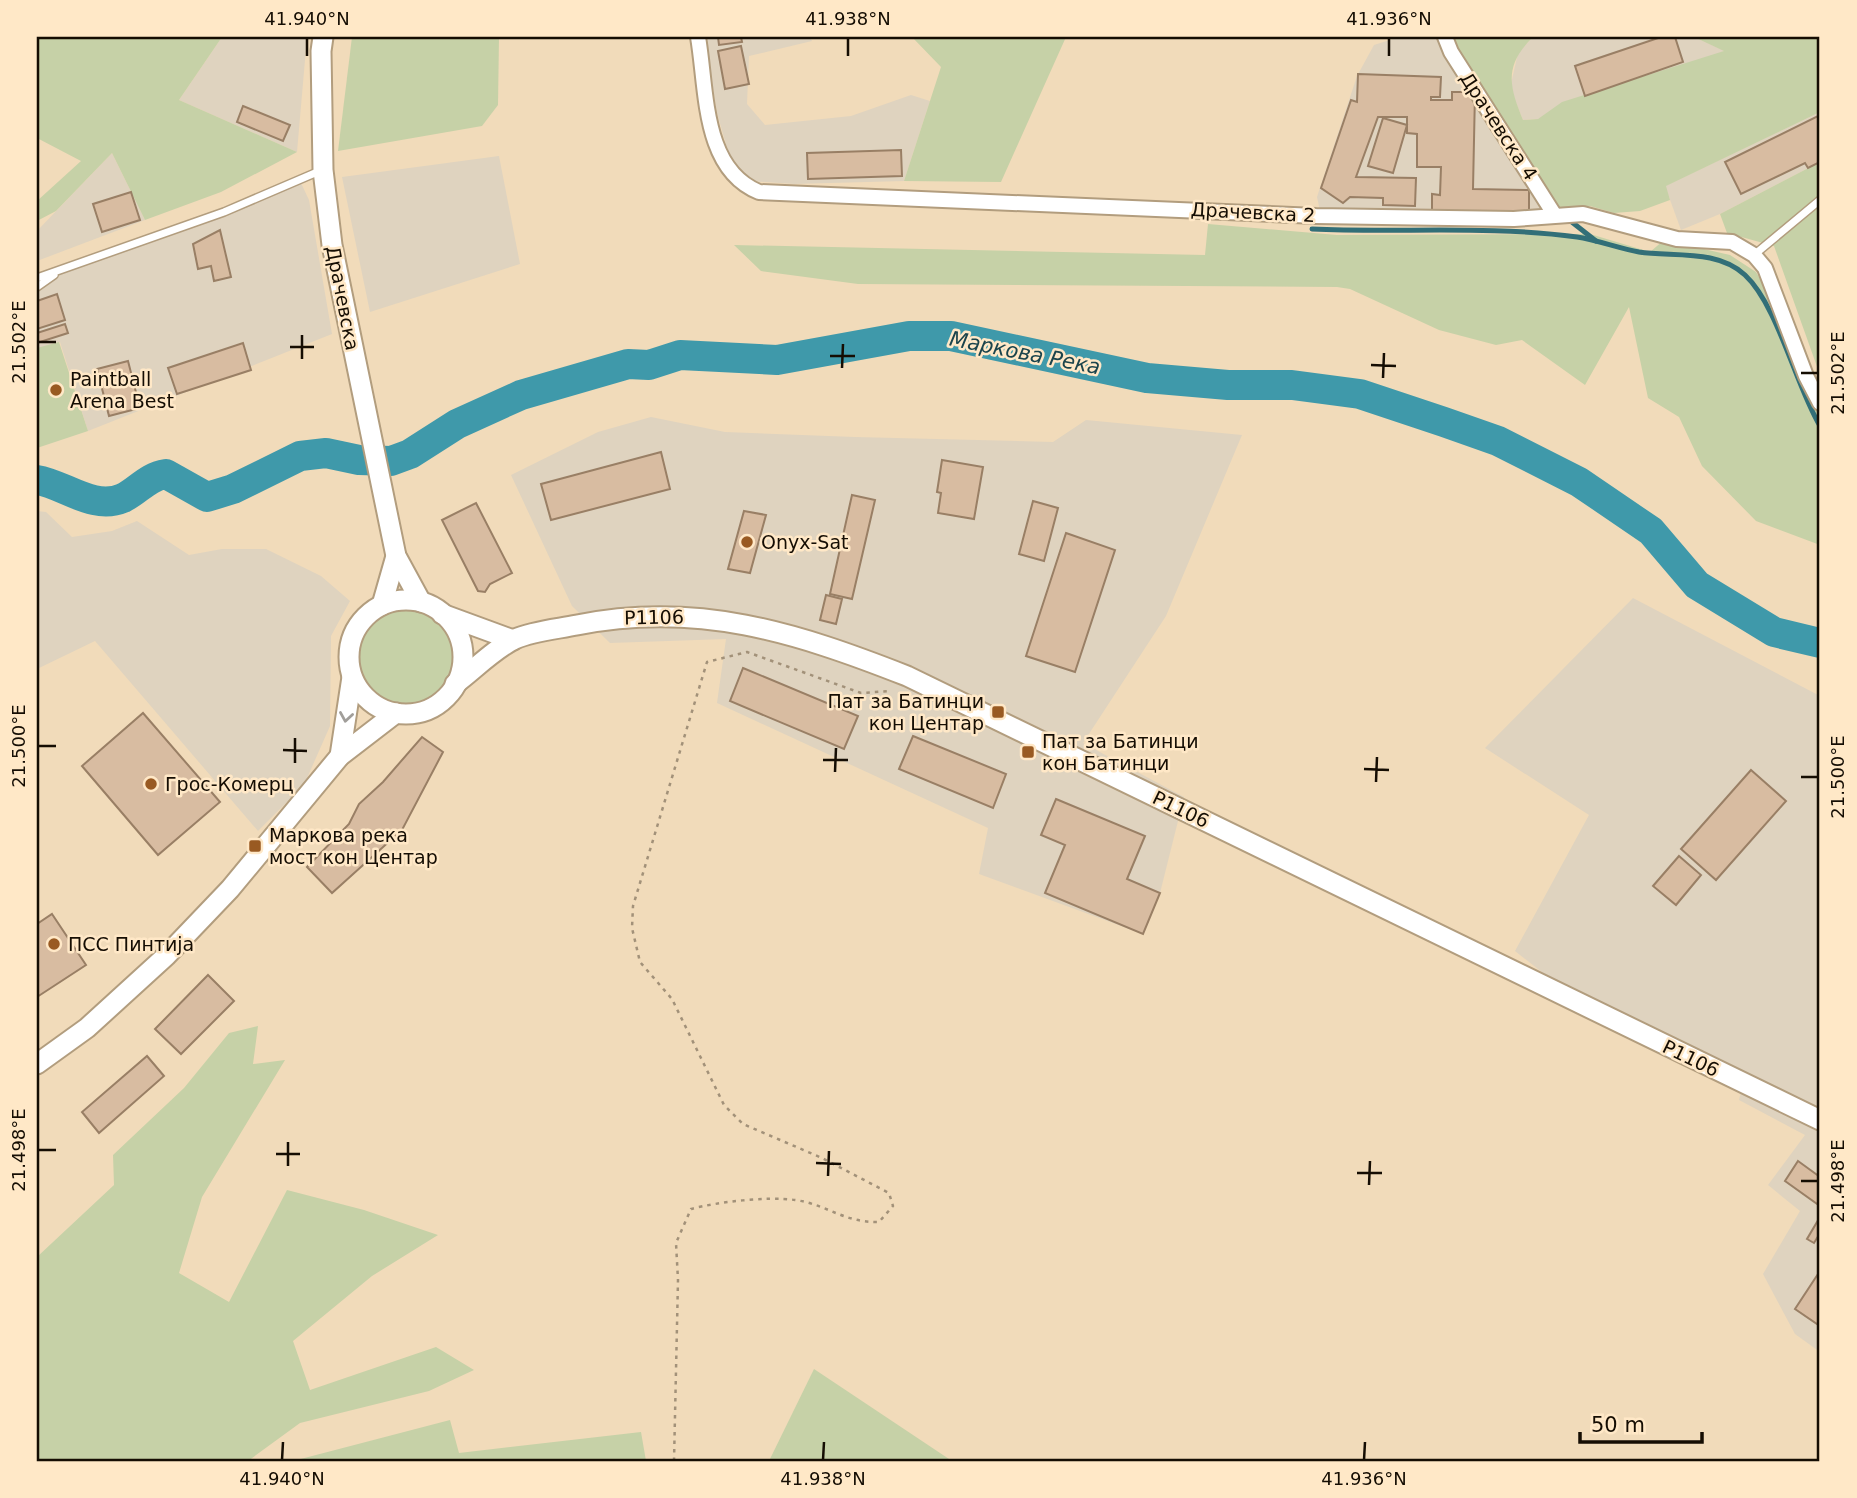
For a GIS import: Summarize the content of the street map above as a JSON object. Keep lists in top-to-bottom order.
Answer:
{
  "streets": {
    "main road": ["Драчевска", "P1106"],
    "street": ["Драчевска 4", "Драчевска 2"]
  },
  "crossings": [
    ["Драчевска 4", "Драчевска 2"]
  ],
  "water": ["Маркова Река"],
  "places": {
    "other": [
      "Paintball Arena Best",
      "Onyx-Sat",
      "Грос-Комерц",
      "ПСС Пинтија"
    ],
    "transit": ["Пат за Батинци кон Центар", "Пат за Батинци кон Батинци", "Маркова река мост кон Центар"]
  },
  "scale_bar": "50 m",
  "coordinates": [
    "41.940°N",
    "41.938°N",
    "41.936°N",
    "21.502°E",
    "21.500°E",
    "21.498°E"
  ]
}
